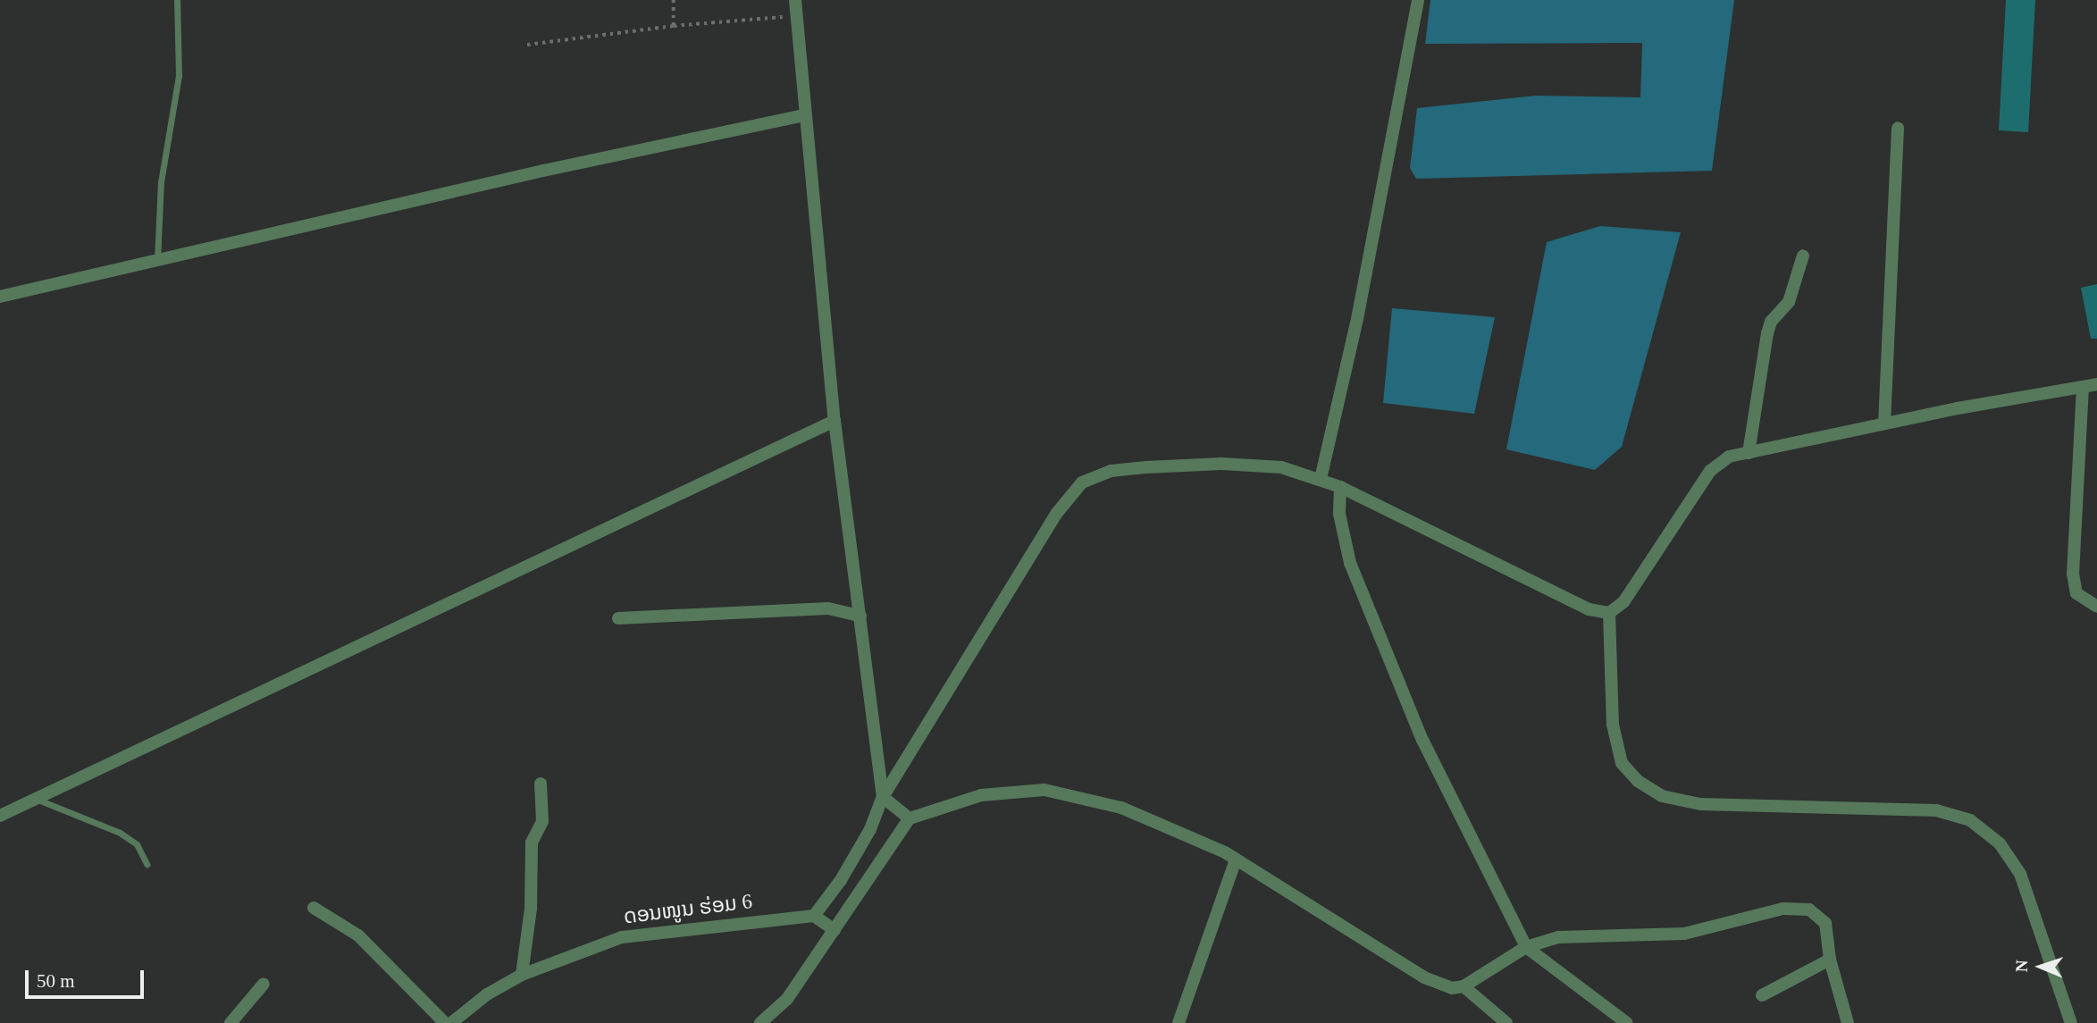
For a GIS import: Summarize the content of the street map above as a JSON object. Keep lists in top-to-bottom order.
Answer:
{
  "streets": {
    "street": ["ດອນໜູນ ຮ່ອມ 6"]
  },
  "scale_bar": "50 m",
  "north": "left"
}
